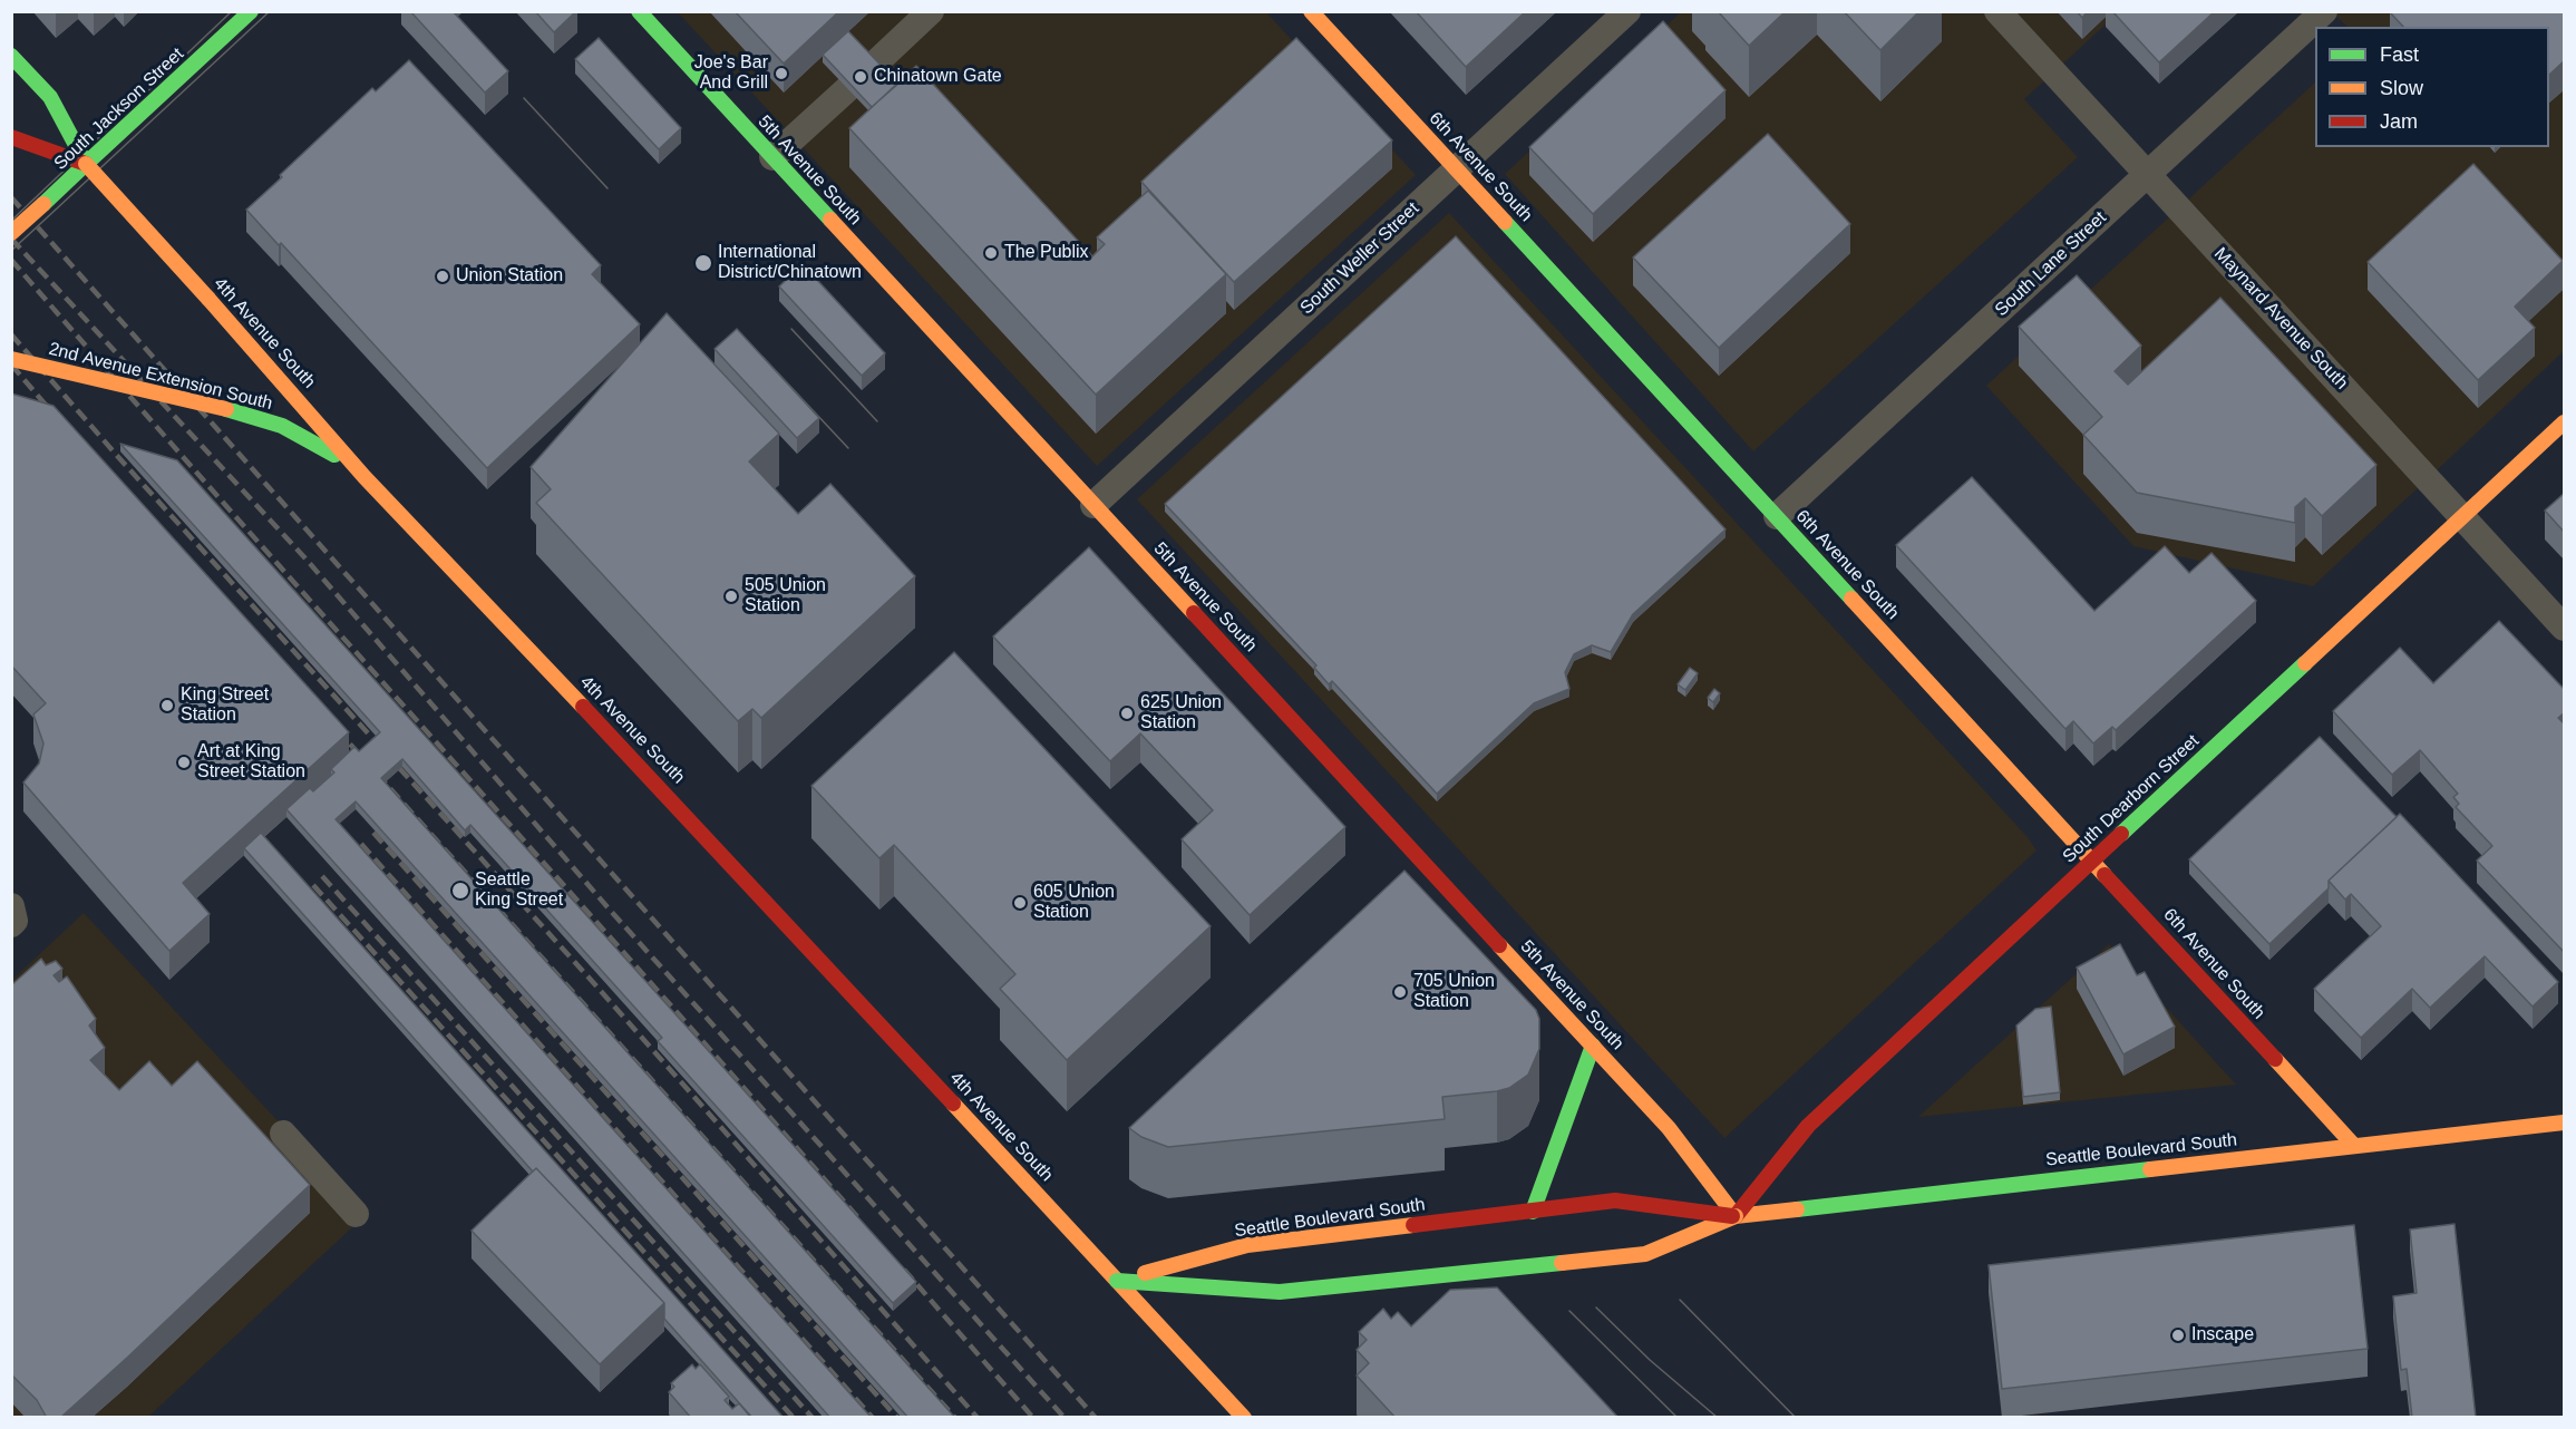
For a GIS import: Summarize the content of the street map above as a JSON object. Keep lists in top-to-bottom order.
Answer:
{
  "streets": {
    "main road": [
      "South Jackson Street",
      "6th Avenue South",
      "5th Avenue South",
      "4th Avenue South",
      "2nd Avenue Extension South",
      "South Dearborn Street",
      "Seattle Boulevard South"
    ],
    "street": ["South Weller Street", "South Lane Street", "Maynard Avenue South"]
  },
  "crossings": [
    ["South Jackson Street", "4th Avenue South"],
    ["6th Avenue South", "South Weller Street"],
    ["6th Avenue South", "South Lane Street"],
    ["6th Avenue South", "South Dearborn Street"],
    ["6th Avenue South", "Seattle Boulevard South"],
    ["5th Avenue South", "South Weller Street"],
    ["5th Avenue South", "South Dearborn Street"],
    ["5th Avenue South", "Seattle Boulevard South"],
    ["South Lane Street", "Maynard Avenue South"],
    ["Maynard Avenue South", "South Dearborn Street"],
    ["4th Avenue South", "2nd Avenue Extension South"],
    ["4th Avenue South", "Seattle Boulevard South"],
    ["South Dearborn Street", "Seattle Boulevard South"]
  ],
  "places": [
    "Joe's Bar And Grill",
    "Chinatown Gate",
    "The Publix",
    "International District/Chinatown",
    "Union Station",
    "505 Union Station",
    "King Street Station",
    "625 Union Station",
    "Art at King Street Station",
    "Seattle King Street",
    "605 Union Station",
    "705 Union Station",
    "Inscape"
  ],
  "legend": ["Fast", "Slow", "Jam"]
}
